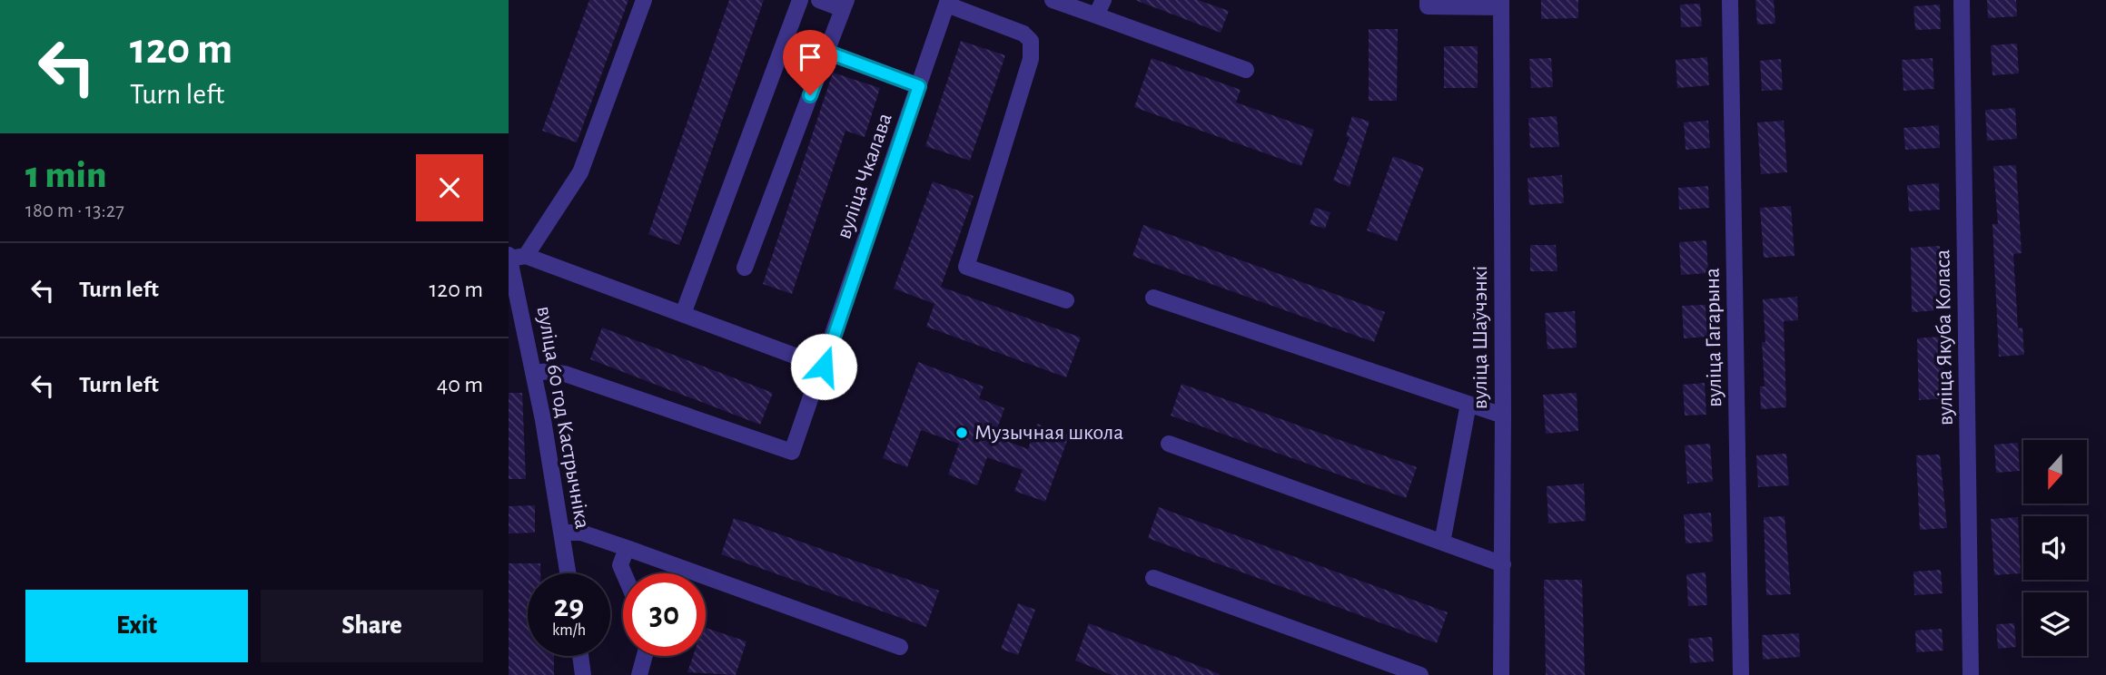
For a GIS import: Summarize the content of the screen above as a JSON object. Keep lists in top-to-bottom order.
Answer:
{
  "streets": {
    "street": [
      "вуліца Чкалава",
      "вуліца Шаўчэнкі",
      "вуліца Гагарына",
      "вуліца Якуба Коласа",
      "вуліца 60 год Кастрычніка"
    ]
  },
  "crossings": [
    ["вуліца Чкалава", "вуліца 60 год Кастрычніка"]
  ],
  "places": ["Музычная школа"],
  "north": "bottom",
  "page": {
    "turn": ["120 m", "Turn left"],
    "heading": ["1 min", "180 m · 13:27"],
    "list": [
      {
        "name": "Turn left",
        "value": "120 m"
      },
      {
        "name": "Turn left",
        "value": "40 m"
      }
    ],
    "speed": "29 km/h",
    "limit": "30",
    "buttons": ["Exit", "Share"]
  }
}
